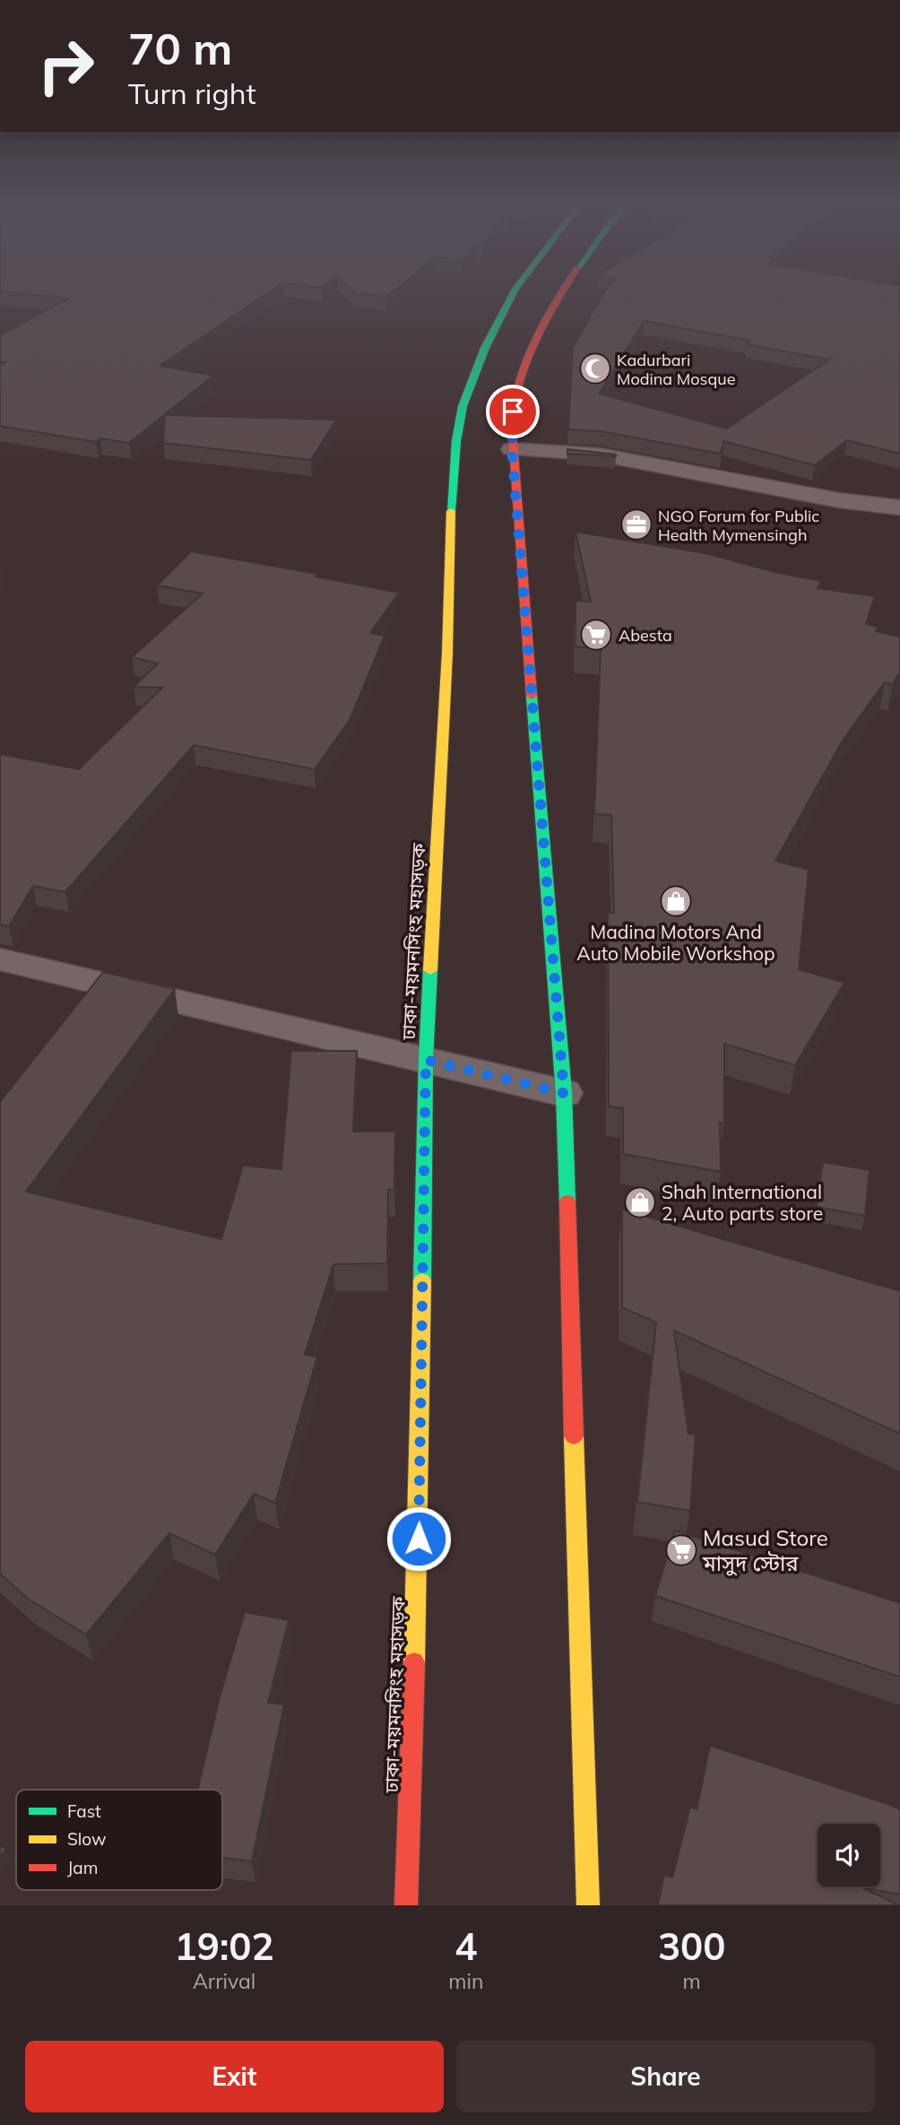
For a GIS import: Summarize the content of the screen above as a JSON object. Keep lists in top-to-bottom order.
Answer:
{
  "streets": {
    "main road": ["ঢাকা-ময়মনসিংহ মহাসড়ক"]
  },
  "places": {
    "mosque": ["Kadurbari Modina Mosque"],
    "office": ["NGO Forum for Public Health Mymensingh"],
    "supermarket": ["Abesta", "Masud Store মাসুদ স্টোর"],
    "shop": ["Madina Motors And Auto Mobile Workshop", "Shah International 2, Auto parts store"]
  },
  "legend": ["Fast", "Slow", "Jam"],
  "page": {
    "turn": ["70 m", "Turn right"],
    "eta": [
      "19:02",
      "Arrival",
      "4",
      "min",
      "300",
      "m"
    ],
    "buttons": ["Exit", "Share"]
  }
}
